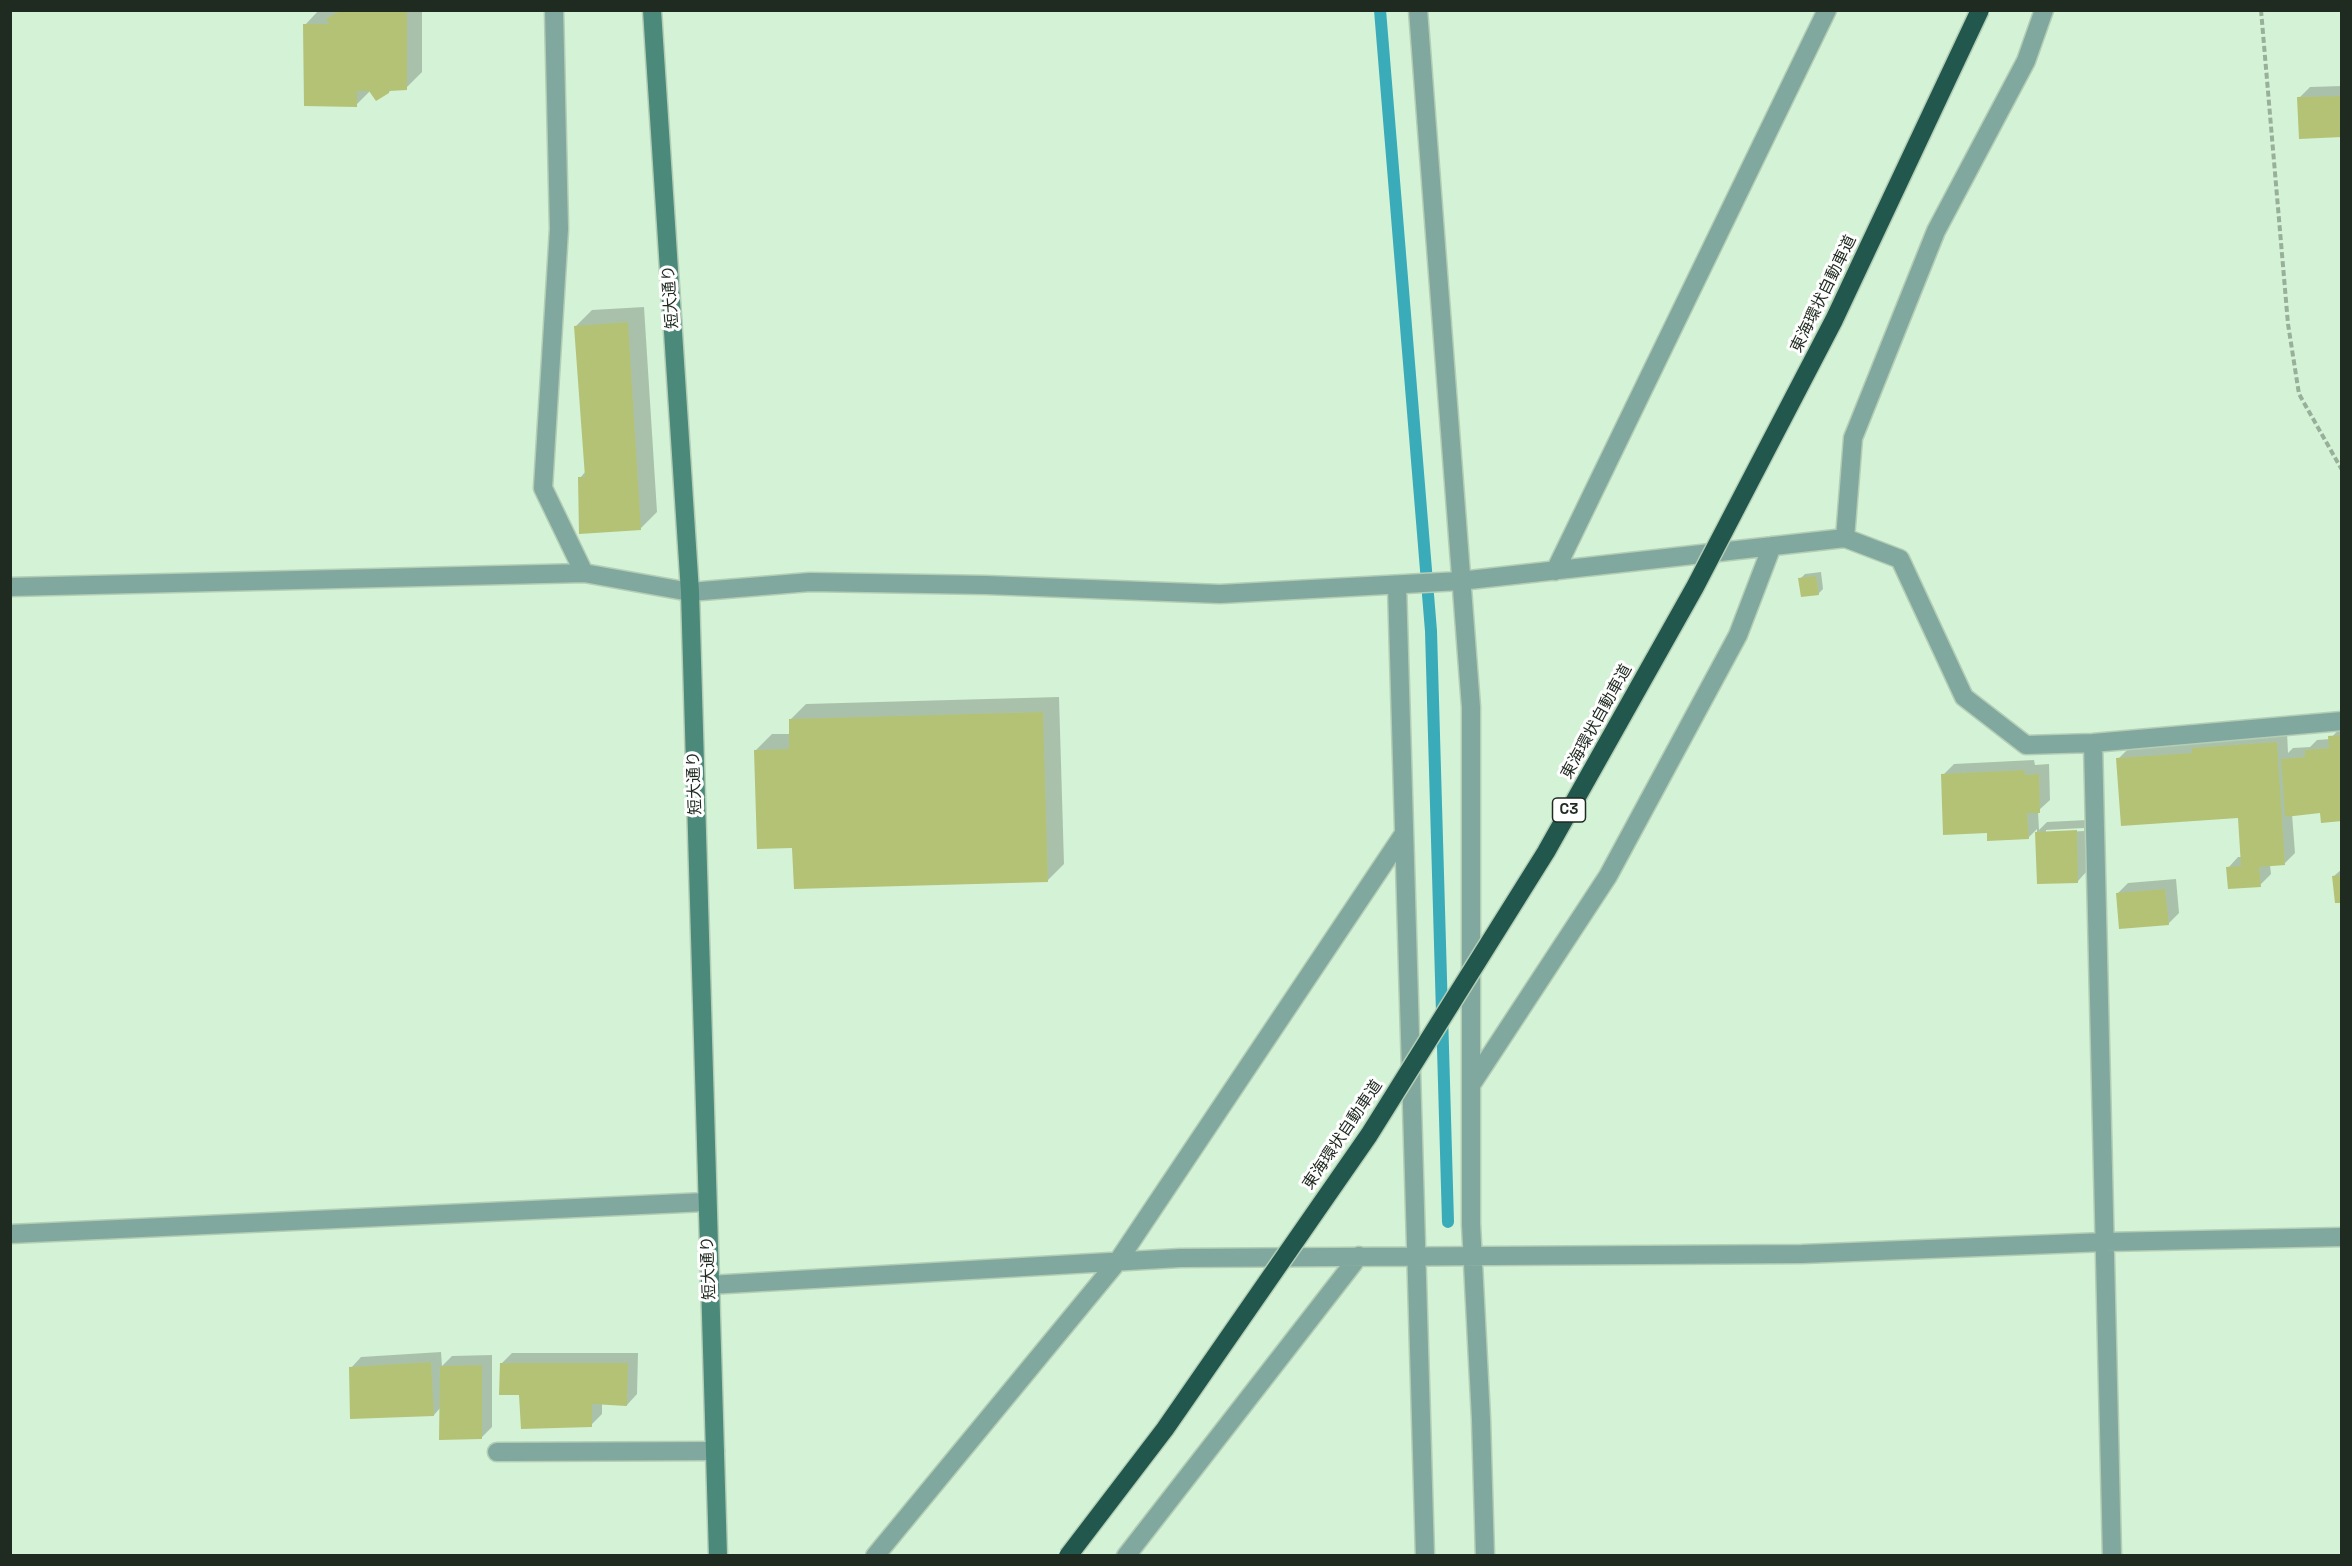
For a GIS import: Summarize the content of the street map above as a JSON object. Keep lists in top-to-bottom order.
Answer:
{
  "streets": {
    "highway": ["東海環状自動車道", "C3"],
    "street": ["短大通り"]
  }
}
